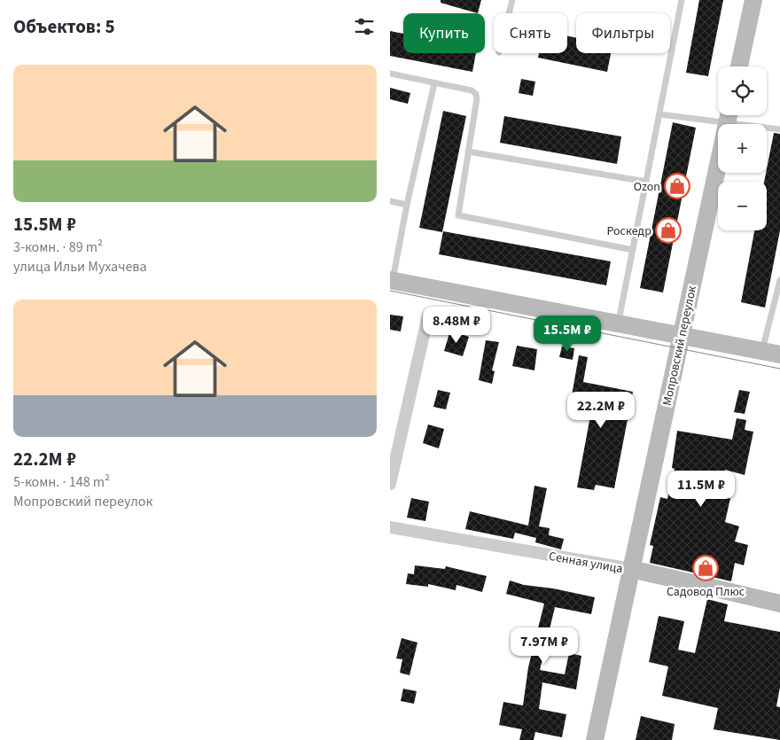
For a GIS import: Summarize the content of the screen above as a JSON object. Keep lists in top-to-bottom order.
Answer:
{
  "streets": {
    "street": ["Мопровский переулок", "Сенная улица"]
  },
  "crossings": [
    ["Мопровский переулок", "Сенная улица"]
  ],
  "places": {
    "shop": ["Ozon", "Роскедр", "Садовод Плюс"]
  },
  "page": {
    "heading": "Объектов: 5",
    "chip": ["Купить", "Снять", "Фильтры"],
    "list": [
      {
        "name": "15.5M ₽",
        "note": "3-комн. · 89 m² · улица Ильи Мухачева"
      },
      {
        "name": "22.2M ₽",
        "note": "5-комн. · 148 m² · Мопровский переулок"
      }
    ],
    "map_buttons": ["+", "−"],
    "price": [
      "8.48M ₽",
      "15.5M ₽",
      "22.2M ₽",
      "11.5M ₽",
      "7.97M ₽"
    ]
  }
}
